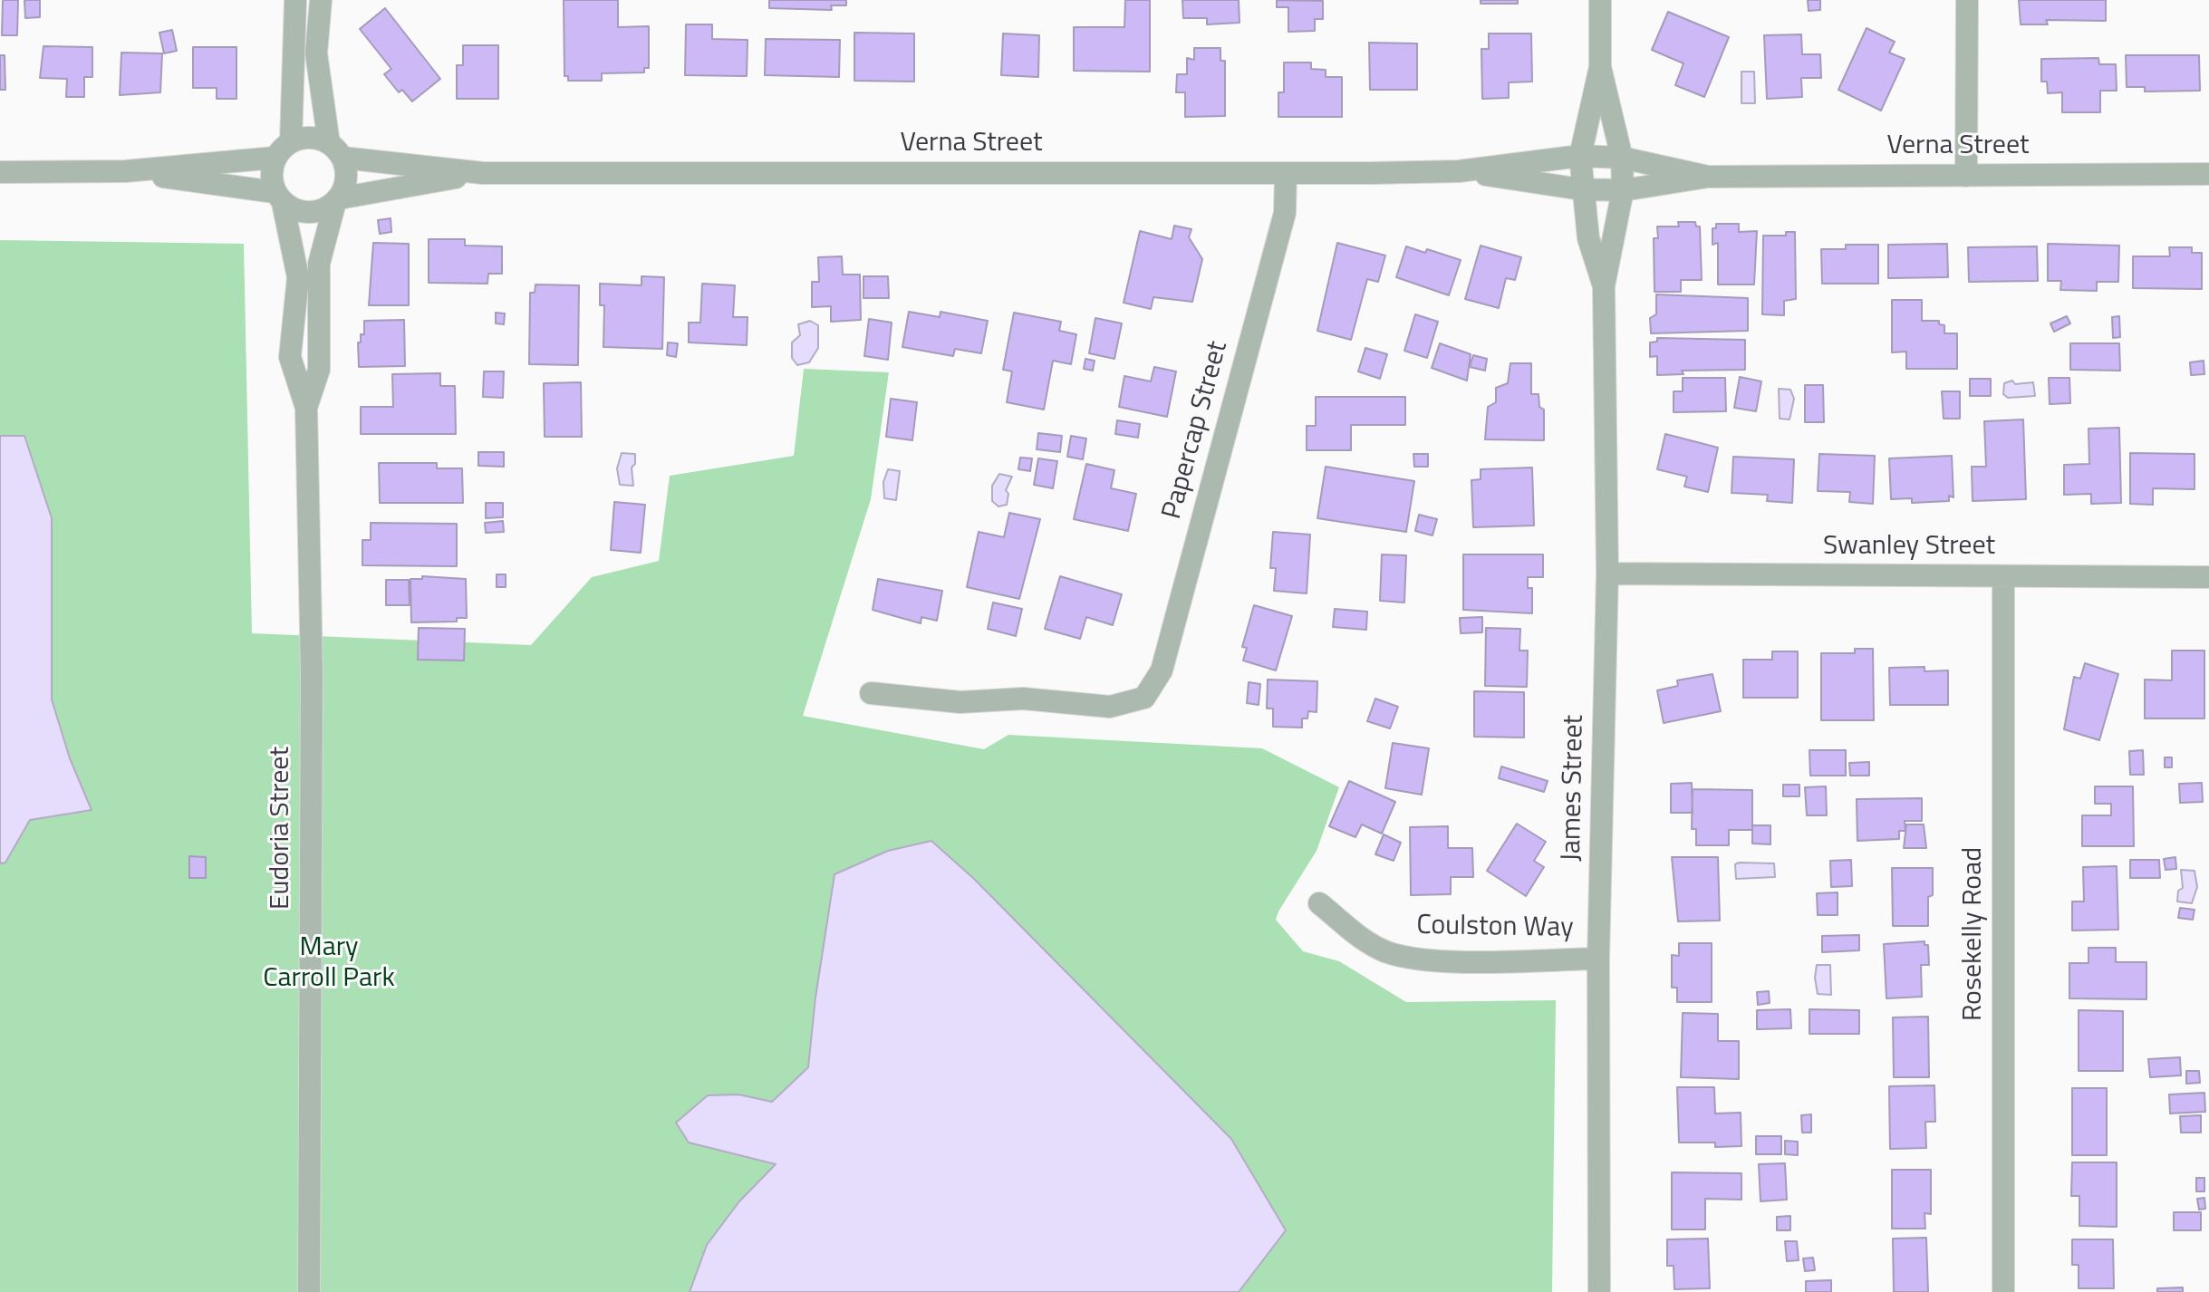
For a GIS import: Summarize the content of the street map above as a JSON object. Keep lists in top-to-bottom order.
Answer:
{
  "streets": {
    "street": [
      "Verna Street",
      "Papercap Street",
      "Swanley Street",
      "James Street",
      "Eudoria Street",
      "Coulston Way",
      "Rosekelly Road"
    ]
  },
  "crossings": [
    ["Verna Street", "Papercap Street"],
    ["Verna Street", "James Street"],
    ["Verna Street", "Eudoria Street"],
    ["Swanley Street", "James Street"],
    ["Swanley Street", "Rosekelly Road"],
    ["James Street", "Coulston Way"]
  ],
  "parks": ["Mary Carroll Park"]
}
